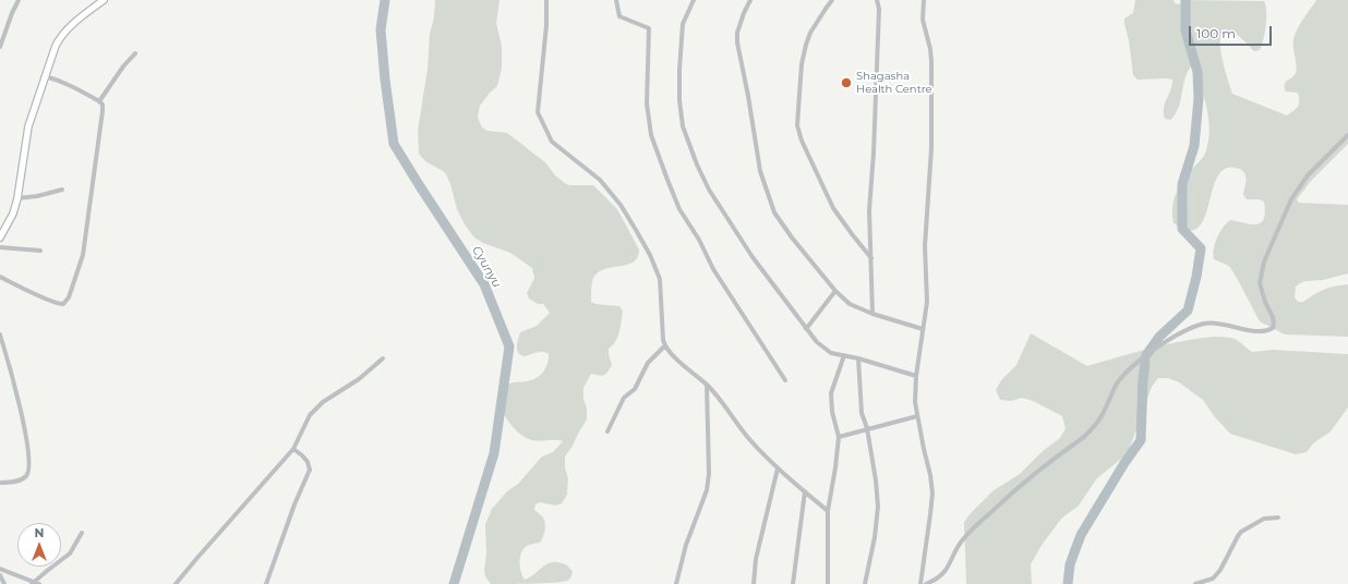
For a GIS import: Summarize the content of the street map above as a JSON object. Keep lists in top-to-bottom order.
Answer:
{
  "water": ["Cyunyu"],
  "places": ["Shagasha Health Centre"],
  "scale_bar": "100 m",
  "north": "top"
}
